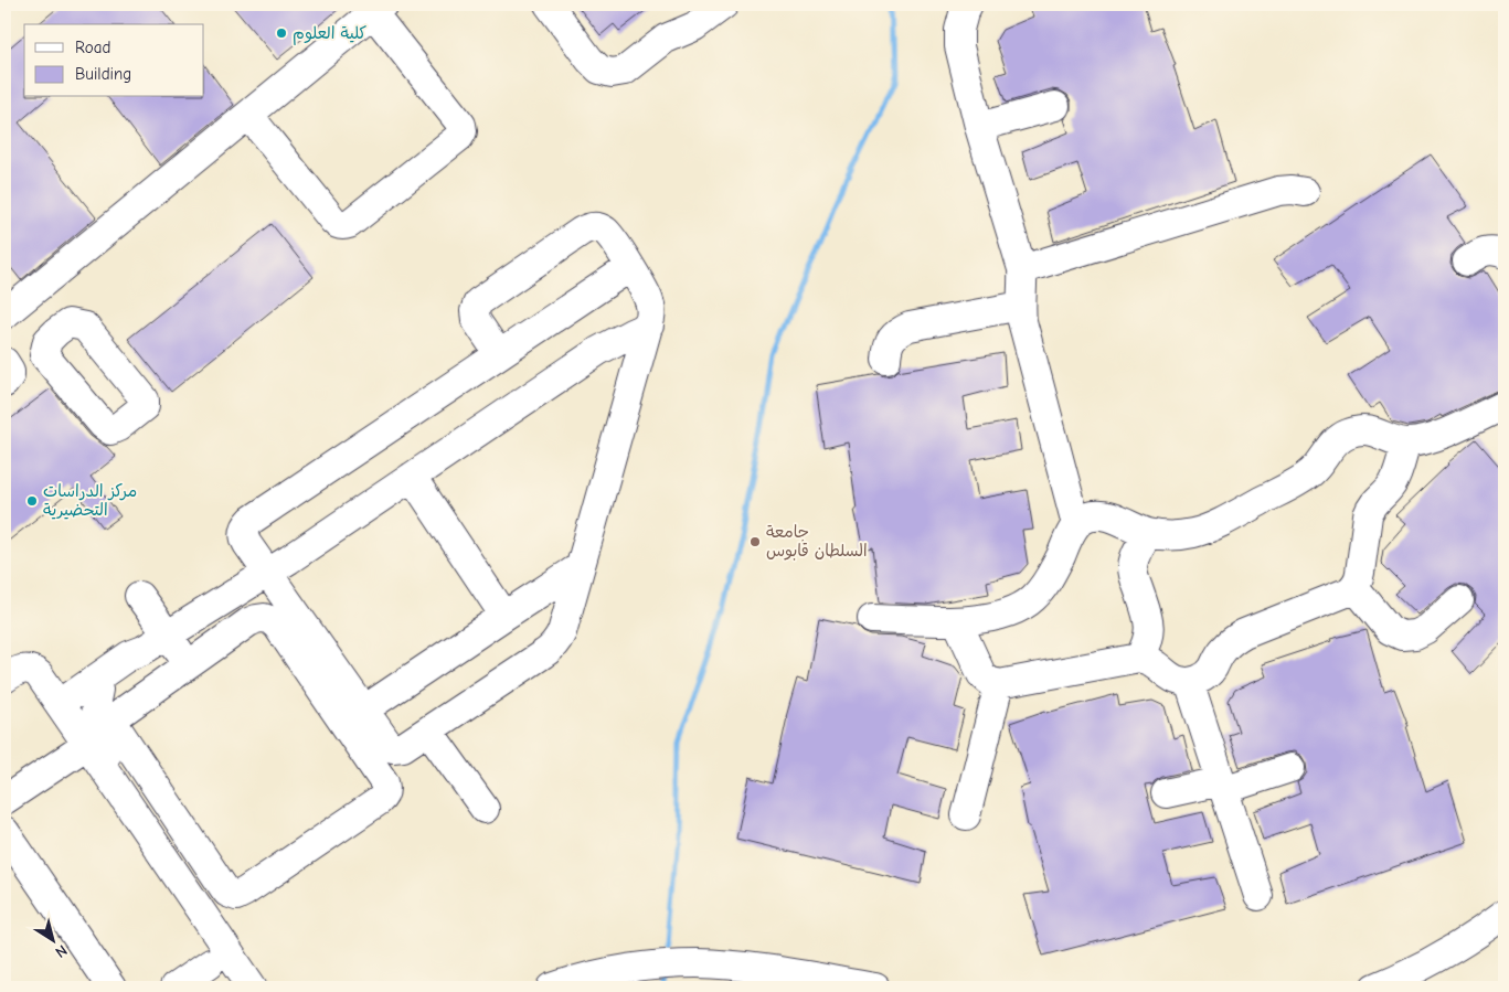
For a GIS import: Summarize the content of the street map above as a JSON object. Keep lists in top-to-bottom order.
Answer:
{
  "places": ["كلية العلوم", "مركز الدراسات التحضيرية", "جامعة السلطان قابوس"],
  "legend": ["Road", "Building"],
  "north": "bottom right"
}
